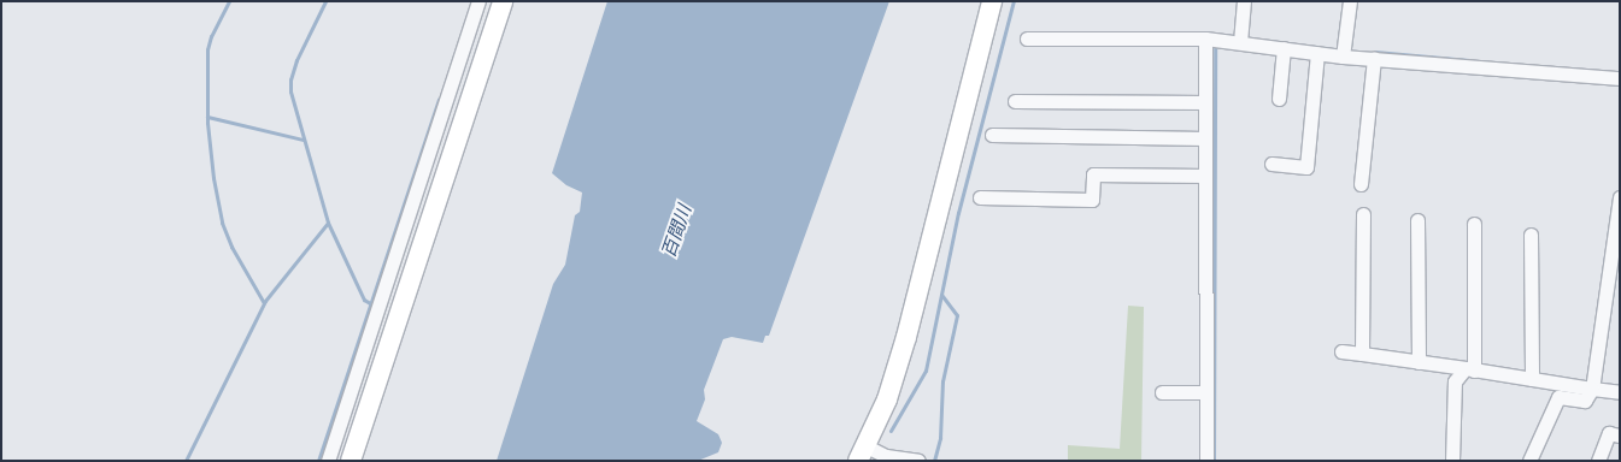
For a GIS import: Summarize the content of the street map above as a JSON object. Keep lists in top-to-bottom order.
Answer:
{
  "water": ["百間川"]
}
